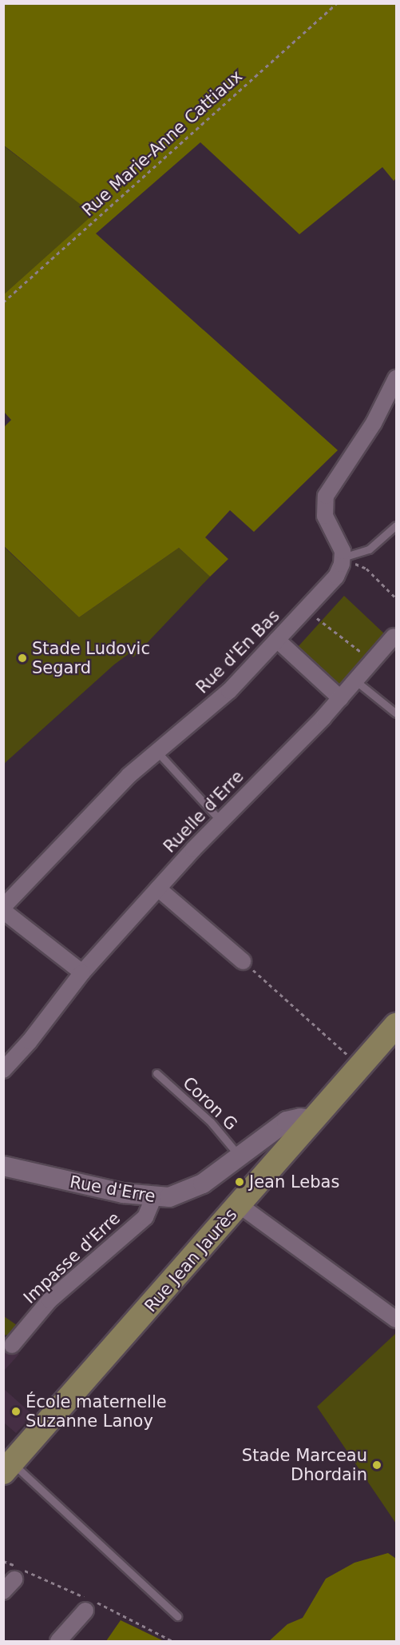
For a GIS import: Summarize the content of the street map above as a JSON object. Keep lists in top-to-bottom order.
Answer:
{
  "streets": {
    "main road": ["Rue Jean Jaurès"],
    "street": [
      "Rue d'En Bas",
      "Ruelle d'Erre",
      "Rue d'Erre",
      "Impasse d'Erre"
    ],
    "lane": ["Coron G"],
    "path": ["Rue Marie-Anne Cattiaux"]
  },
  "crossings": [
    ["Coron G", "Rue d'Erre"],
    ["Rue d'Erre", "Impasse d'Erre"],
    ["Rue d'Erre", "Rue Jean Jaurès"]
  ],
  "places": [
    "Stade Ludovic Segard",
    "Jean Lebas",
    "École maternelle Suzanne Lanoy",
    "Stade Marceau Dhordain"
  ]
}
